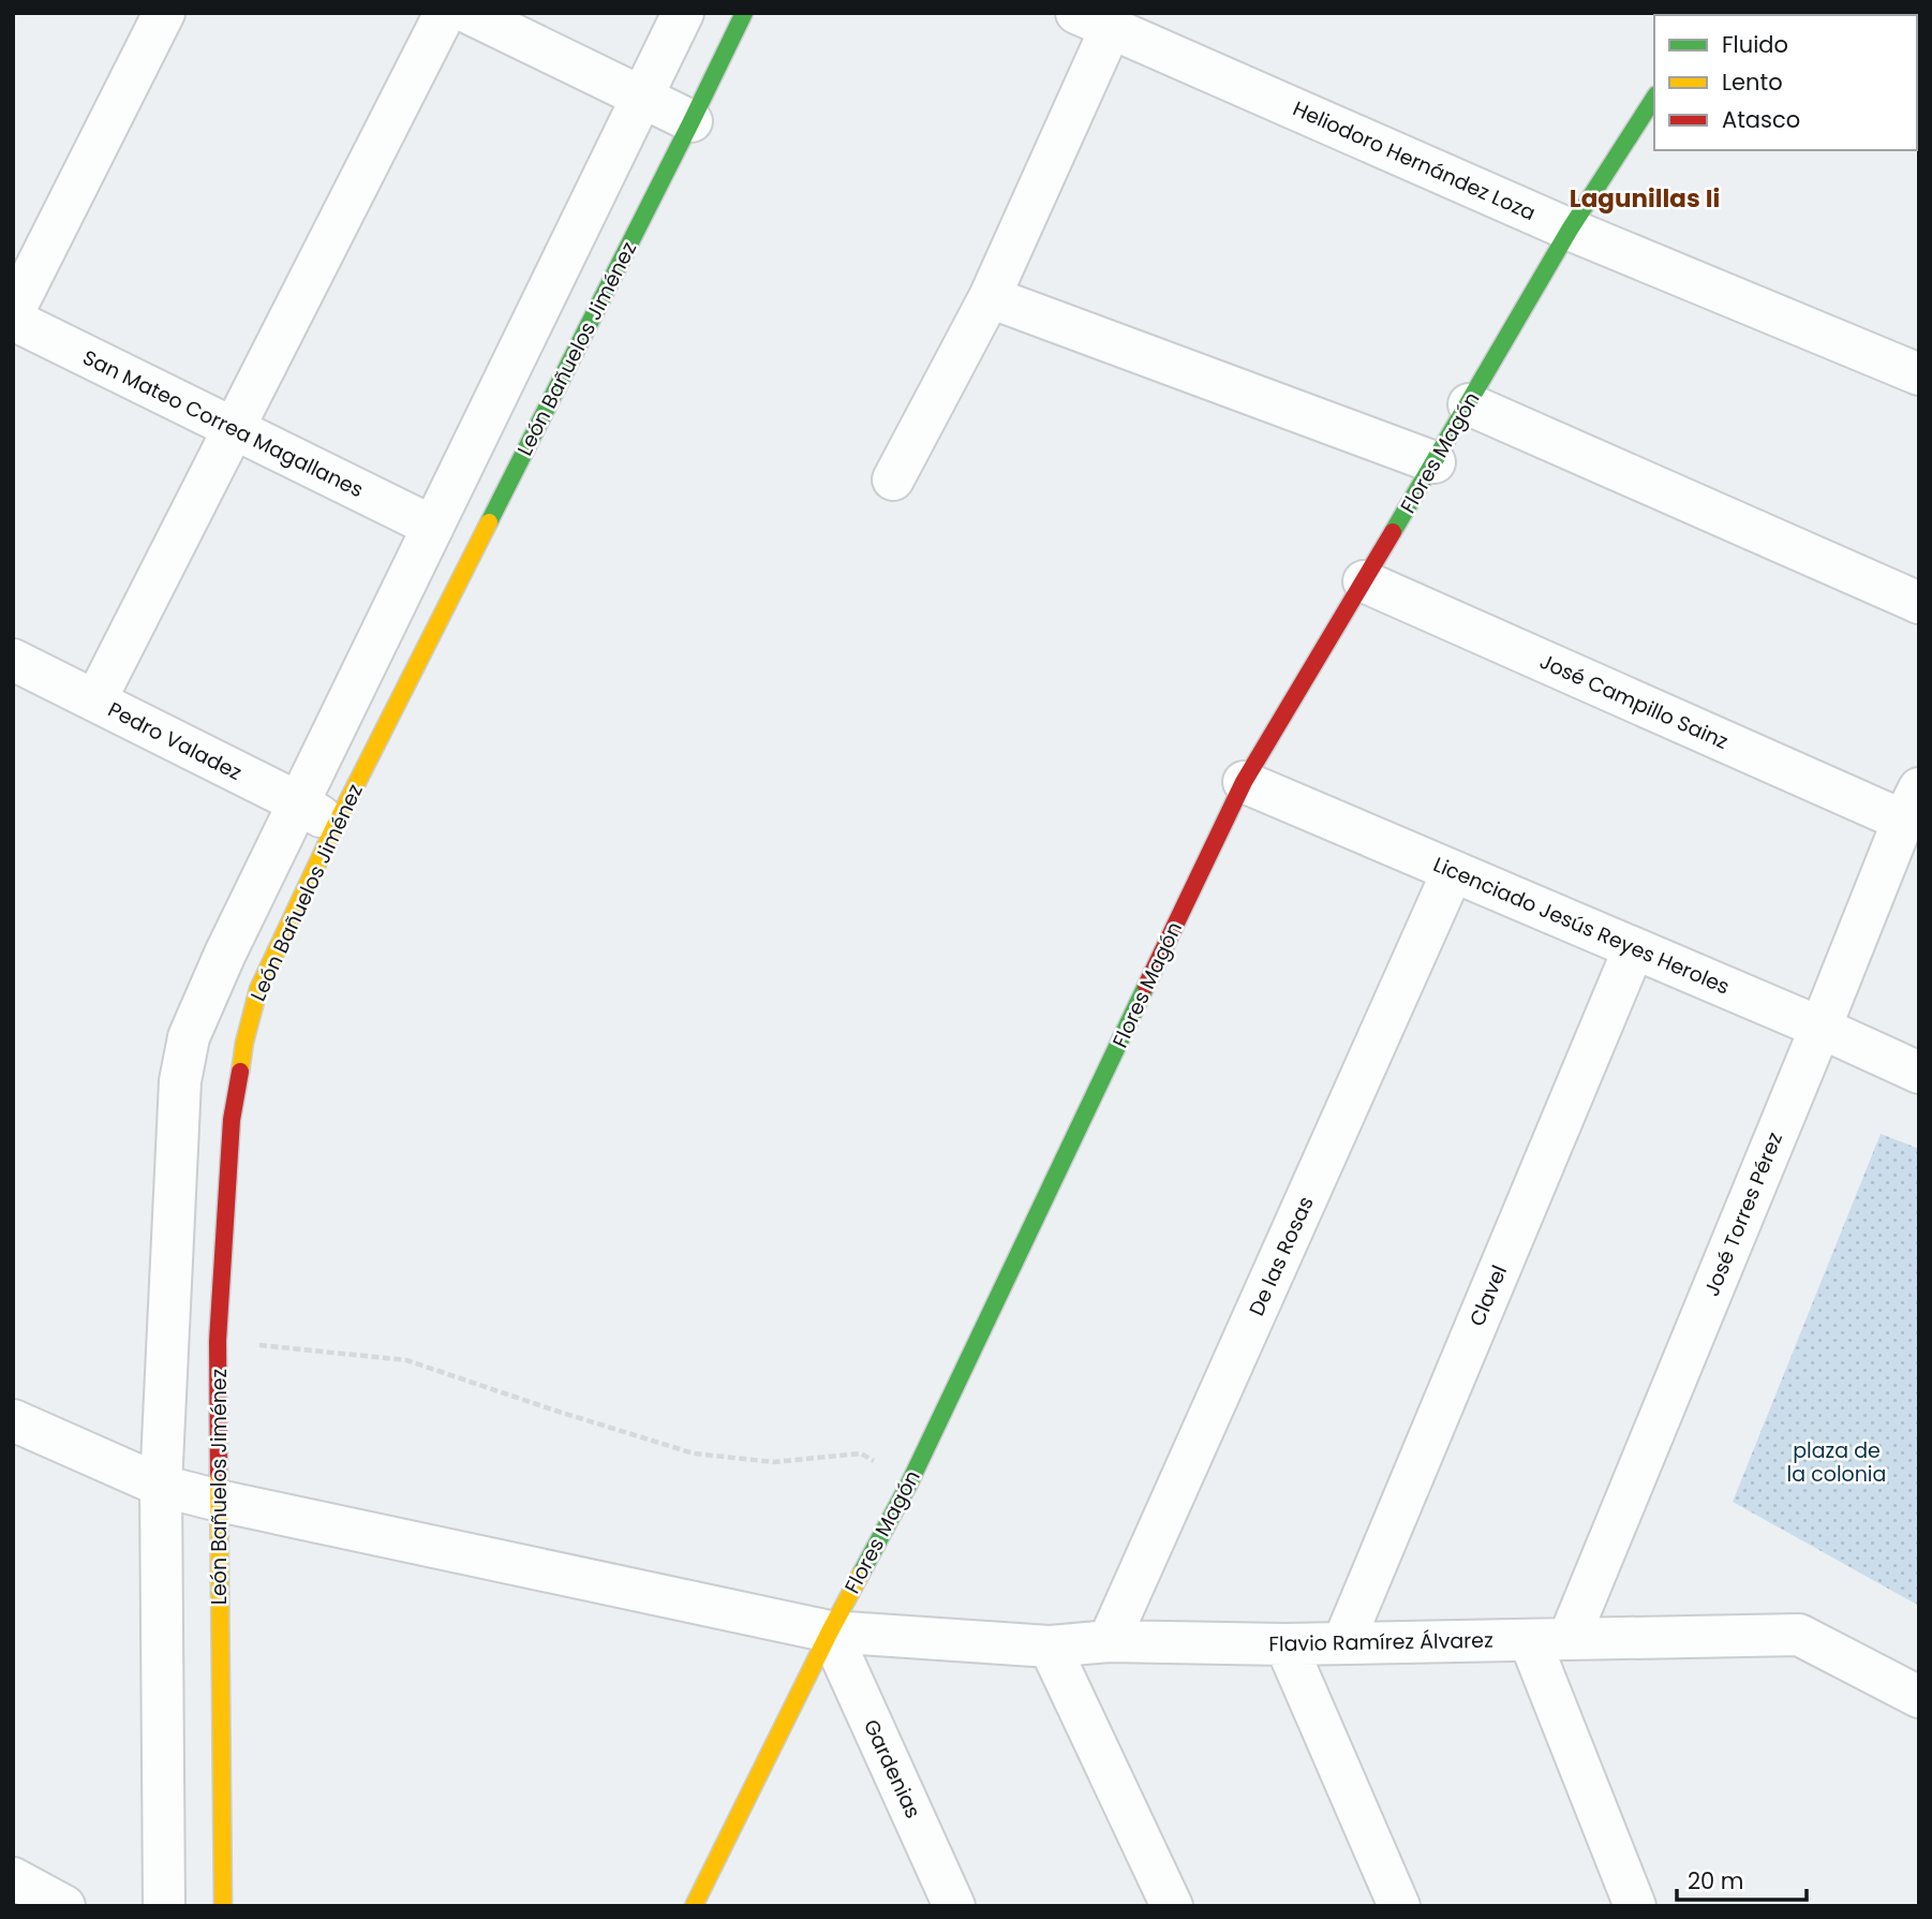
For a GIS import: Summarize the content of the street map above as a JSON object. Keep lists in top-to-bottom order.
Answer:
{
  "streets": {
    "street": [
      "Heliodoro Hernández Loza",
      "León Bañuelos Jiménez",
      "San Mateo Correa Magallanes",
      "Flores Magón",
      "José Campillo Sainz",
      "Pedro Valadez",
      "Licenciado Jesús Reyes Heroles",
      "José Torres Pérez",
      "De las Rosas",
      "Clavel",
      "Flavio Ramírez Álvarez",
      "Gardenias"
    ]
  },
  "crossings": [
    ["Heliodoro Hernández Loza", "Flores Magón"],
    ["León Bañuelos Jiménez", "Pedro Valadez"],
    ["León Bañuelos Jiménez", "Flavio Ramírez Álvarez"],
    ["Flores Magón", "José Campillo Sainz"],
    ["Flores Magón", "Licenciado Jesús Reyes Heroles"],
    ["Flores Magón", "Flavio Ramírez Álvarez"],
    ["Flores Magón", "Gardenias"],
    ["José Campillo Sainz", "José Torres Pérez"],
    ["Licenciado Jesús Reyes Heroles", "José Torres Pérez"],
    ["Licenciado Jesús Reyes Heroles", "De las Rosas"],
    ["Licenciado Jesús Reyes Heroles", "Clavel"],
    ["José Torres Pérez", "Flavio Ramírez Álvarez"],
    ["De las Rosas", "Flavio Ramírez Álvarez"],
    ["Clavel", "Flavio Ramírez Álvarez"],
    ["Flavio Ramírez Álvarez", "Gardenias"]
  ],
  "districts": ["Lagunillas Ii"],
  "parks": ["plaza de la colonia"],
  "legend": ["Fluido", "Lento", "Atasco"],
  "scale_bar": "20 m"
}
